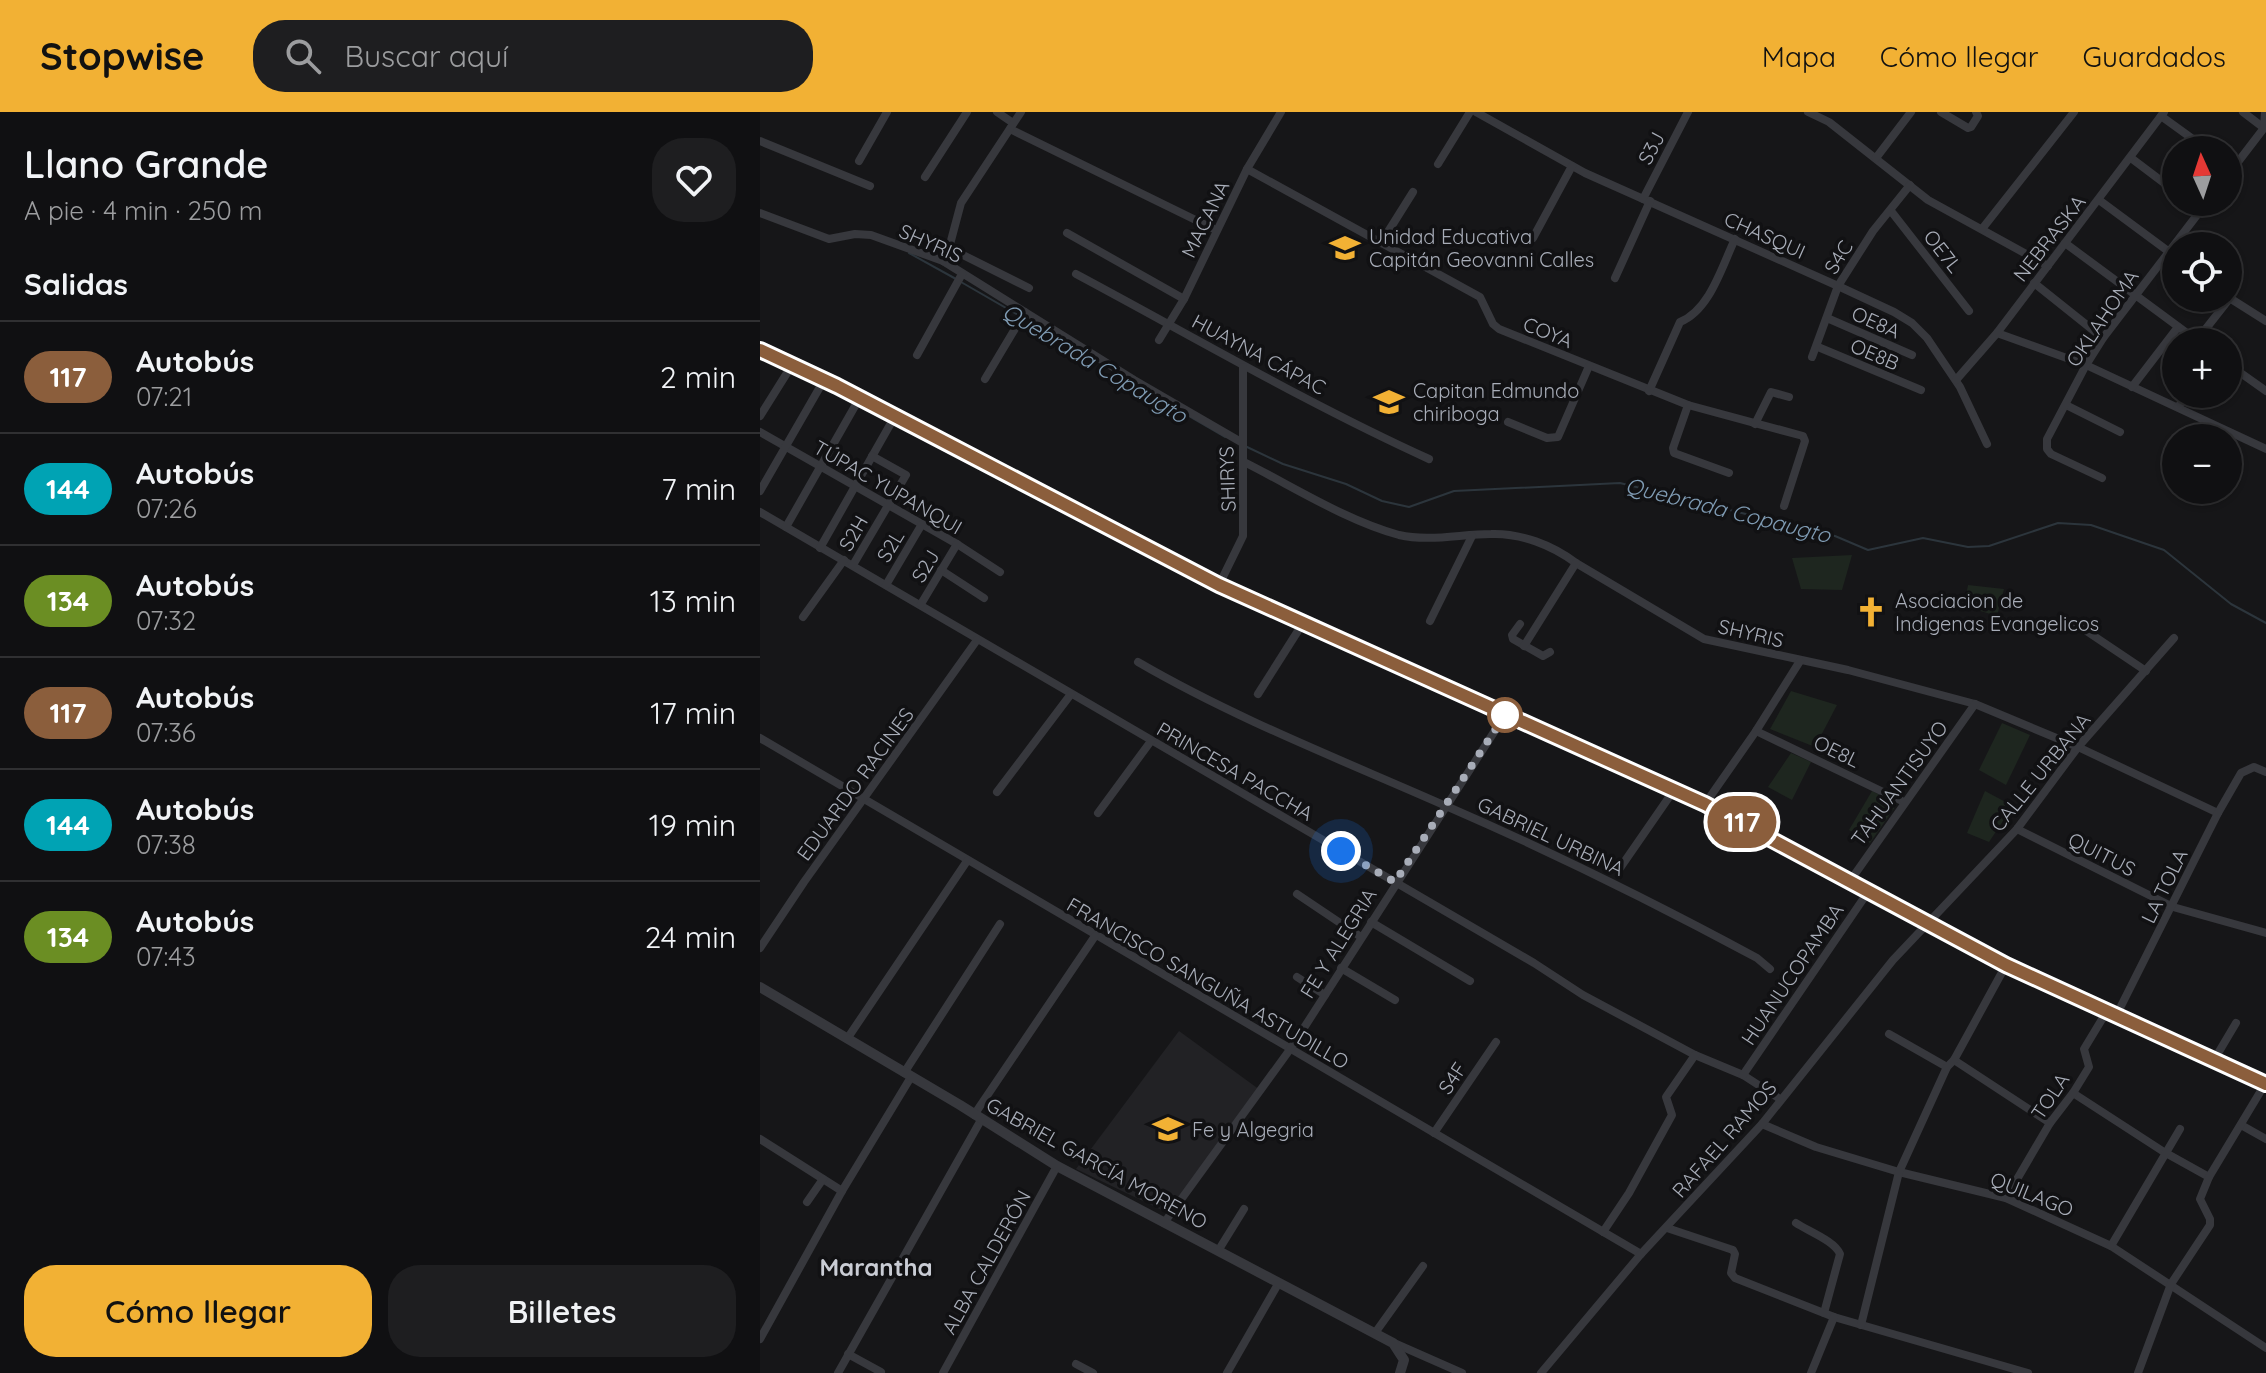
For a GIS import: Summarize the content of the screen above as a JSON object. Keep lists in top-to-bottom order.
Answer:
{
  "streets": {
    "street": [
      "S3J",
      "MACANA",
      "CHASQUI",
      "NEBRASKA",
      "SHYRIS",
      "OE7L",
      "S4C",
      "OKLAHOMA",
      "OE8A",
      "COYA",
      "HUAYNA CÁPAC",
      "OE8B",
      "SHIRYS",
      "TÚPAC YUPANQUI",
      "S2H",
      "S2L",
      "S2J",
      "OE8L",
      "PRINCESA PACCHA",
      "CALLE URBANA",
      "TAHUANTISUYO",
      "EDUARDO RACINES",
      "GABRIEL URBINA",
      "QUITUS",
      "LA TOLA",
      "FE Y ALEGRIA",
      "HUANUCOPAMBA",
      "FRANCISCO SANGUÑA ASTUDILLO",
      "S4F",
      "TOLA",
      "RAFAEL RAMOS",
      "GABRIEL GARCÍA MORENO",
      "QUILAGO",
      "ALBA CALDERÓN"
    ]
  },
  "crossings": [
    ["S3J", "CHASQUI"],
    ["MACANA", "COYA"],
    ["MACANA", "HUAYNA CÁPAC"],
    ["CHASQUI", "NEBRASKA"],
    ["CHASQUI", "S4C"],
    ["SHYRIS", "SHIRYS"],
    ["SHYRIS", "CALLE URBANA"],
    ["SHYRIS", "TAHUANTISUYO"],
    ["SHYRIS", "LA TOLA"],
    ["OE7L", "S4C"],
    ["S4C", "OE8A"],
    ["S4C", "OE8B"],
    ["HUAYNA CÁPAC", "SHIRYS"],
    ["TÚPAC YUPANQUI", "S2H"],
    ["TÚPAC YUPANQUI", "S2L"],
    ["TÚPAC YUPANQUI", "S2J"],
    ["S2H", "PRINCESA PACCHA"],
    ["S2L", "PRINCESA PACCHA"],
    ["S2J", "PRINCESA PACCHA"],
    ["OE8L", "TAHUANTISUYO"],
    ["PRINCESA PACCHA", "EDUARDO RACINES"],
    ["PRINCESA PACCHA", "FE Y ALEGRIA"],
    ["PRINCESA PACCHA", "HUANUCOPAMBA"],
    ["PRINCESA PACCHA", "RAFAEL RAMOS"],
    ["CALLE URBANA", "QUITUS"],
    ["CALLE URBANA", "RAFAEL RAMOS"],
    ["EDUARDO RACINES", "FRANCISCO SANGUÑA ASTUDILLO"],
    ["GABRIEL URBINA", "FE Y ALEGRIA"],
    ["QUITUS", "LA TOLA"],
    ["LA TOLA", "TOLA"],
    ["FE Y ALEGRIA", "FRANCISCO SANGUÑA ASTUDILLO"],
    ["FE Y ALEGRIA", "GABRIEL GARCÍA MORENO"],
    ["FRANCISCO SANGUÑA ASTUDILLO", "S4F"],
    ["FRANCISCO SANGUÑA ASTUDILLO", "RAFAEL RAMOS"],
    ["TOLA", "QUILAGO"],
    ["RAFAEL RAMOS", "QUILAGO"],
    ["GABRIEL GARCÍA MORENO", "ALBA CALDERÓN"]
  ],
  "districts": ["Marantha"],
  "water": ["Quebrada Copaugto"],
  "places": {
    "school or university": ["Unidad Educativa Capitán Geovanni Calles", "Capitan Edmundo chiriboga", "Fe y Algegria"],
    "church": ["Asociacion de Indigenas Evangelicos"]
  },
  "lines": ["bus line 117"],
  "north": "top",
  "page": {
    "header": "Stopwise",
    "search": "Buscar aquí",
    "nav": ["Mapa", "Cómo llegar", "Guardados"],
    "heading": [
      ["Llano Grande", "A pie · 4 min · 250 m"],
      "Salidas"
    ],
    "on_map": "117",
    "map_buttons": ["+", "−"],
    "list": [
      {
        "mark": "117",
        "name": "Autobús",
        "note": "07:21",
        "value": "2 min"
      },
      {
        "mark": "144",
        "name": "Autobús",
        "note": "07:26",
        "value": "7 min"
      },
      {
        "mark": "134",
        "name": "Autobús",
        "note": "07:32",
        "value": "13 min"
      },
      {
        "mark": "117",
        "name": "Autobús",
        "note": "07:36",
        "value": "17 min"
      },
      {
        "mark": "144",
        "name": "Autobús",
        "note": "07:38",
        "value": "19 min"
      },
      {
        "mark": "134",
        "name": "Autobús",
        "note": "07:43",
        "value": "24 min"
      }
    ],
    "buttons": ["Cómo llegar", "Billetes"]
  }
}
